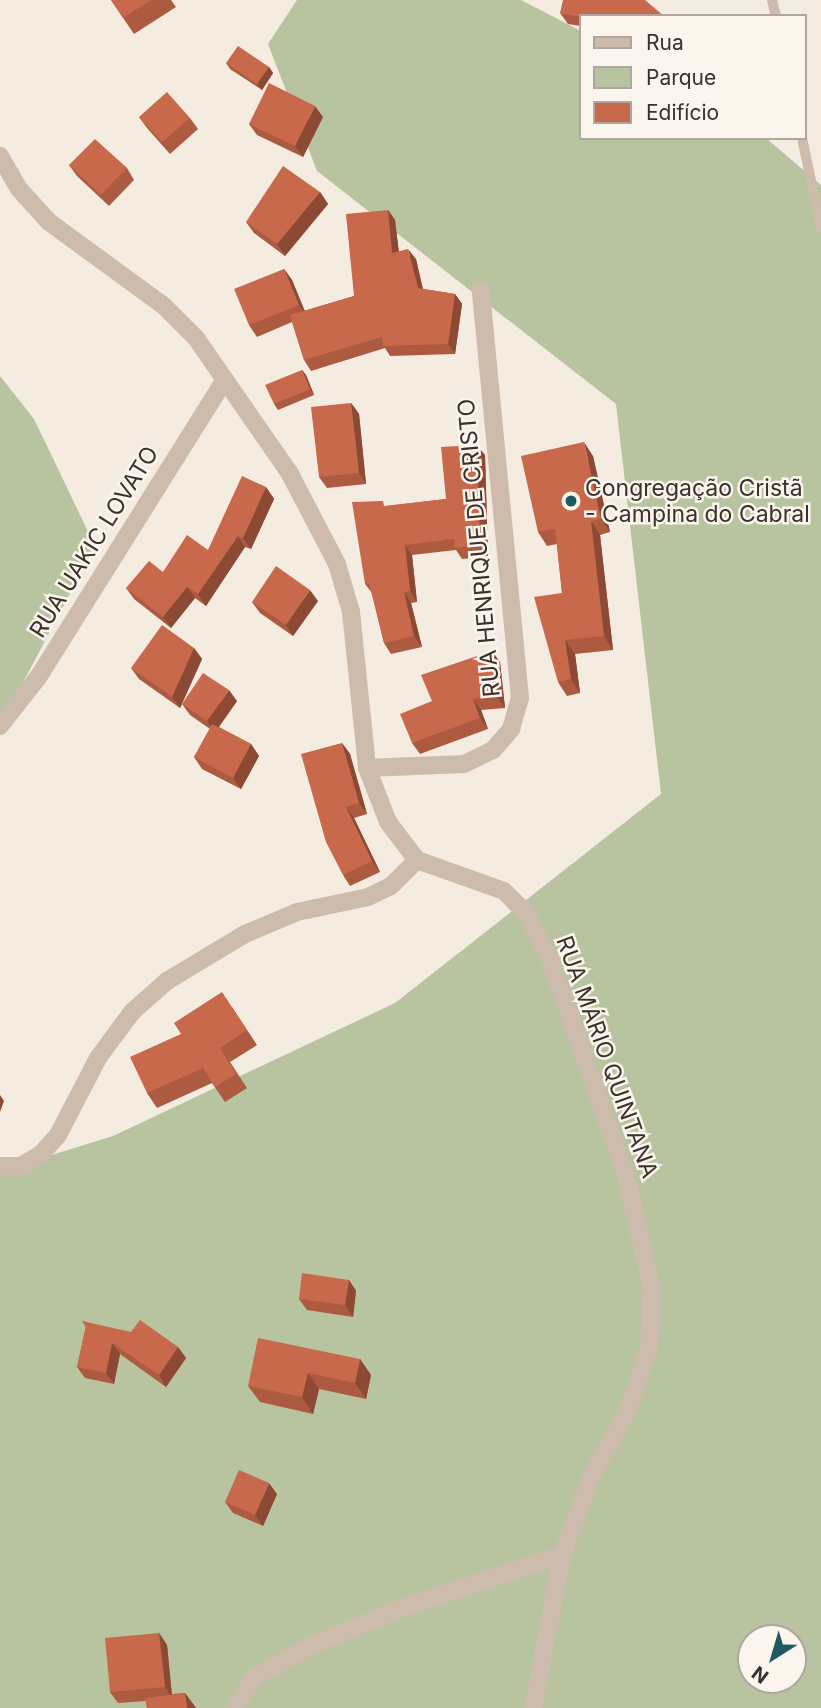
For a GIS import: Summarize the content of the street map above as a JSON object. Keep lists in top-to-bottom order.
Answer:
{
  "streets": {
    "street": ["RUA UAKIC LOVATO", "RUA HENRIQUE DE CRISTO", "RUA MÁRIO QUINTANA"]
  },
  "places": ["Congregação Cristã - Campina do Cabral"],
  "legend": ["Rua", "Parque", "Edifício"],
  "north": "bottom left"
}
